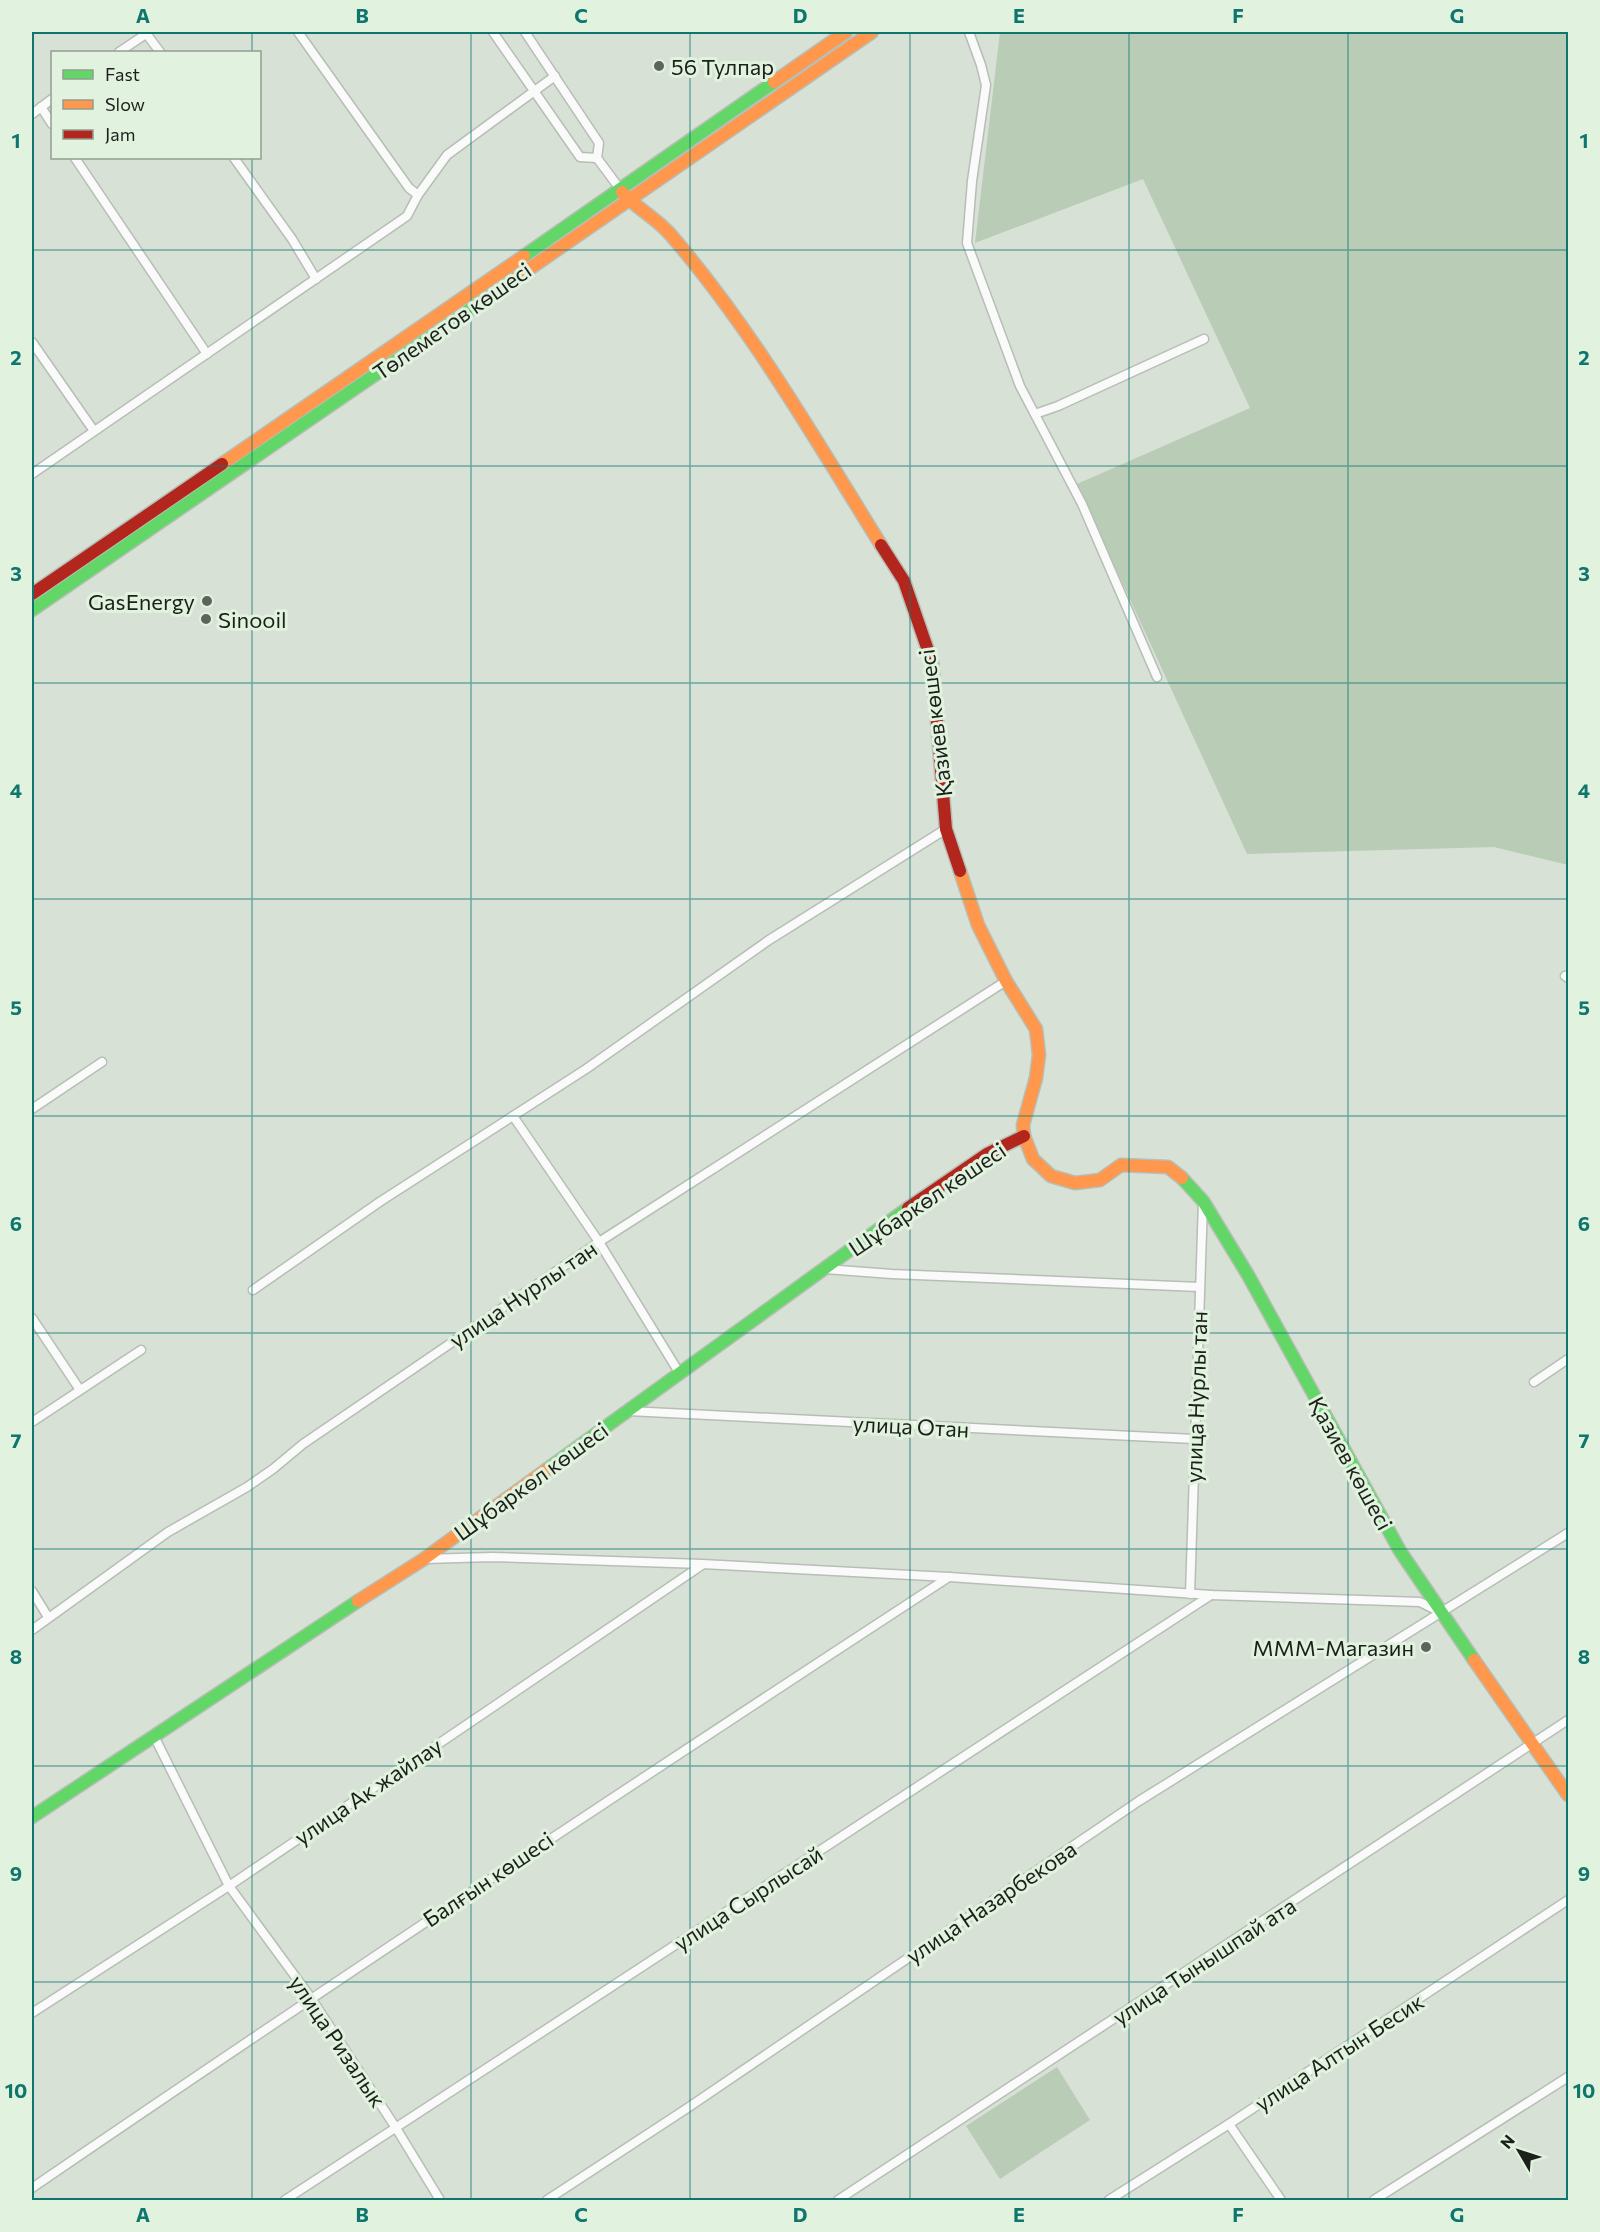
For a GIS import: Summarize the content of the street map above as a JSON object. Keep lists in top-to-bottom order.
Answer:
{
  "streets": {
    "street": [
      "Төлеметов көшесі",
      "Қазиев көшесі",
      "Шұбаркөл көшесі",
      "улица Нурлы тан",
      "улица Отан",
      "улица Ак жайлау",
      "Балғын көшесі",
      "улица Сырлысай",
      "улица Назарбекова",
      "улица Тынышпай ата",
      "улица Ризалык",
      "улица Алтын Бесик"
    ]
  },
  "crossings": [
    ["Төлеметов көшесі", "Қазиев көшесі"],
    ["Қазиев көшесі", "Шұбаркөл көшесі"],
    ["Қазиев көшесі", "улица Нурлы тан"],
    ["Қазиев көшесі", "улица Назарбекова"],
    ["Қазиев көшесі", "улица Тынышпай ата"],
    ["Шұбаркөл көшесі", "улица Отан"],
    ["Шұбаркөл көшесі", "улица Ризалык"],
    ["улица Нурлы тан", "улица Отан"],
    ["улица Ак жайлау", "улица Ризалык"],
    ["Балғын көшесі", "улица Ризалык"],
    ["улица Сырлысай", "улица Ризалык"]
  ],
  "places": [
    "56 Тулпар",
    "GasEnergy",
    "Sinooil",
    "МММ-Магазин"
  ],
  "legend": ["Fast", "Slow", "Jam"],
  "north": "top left",
  "grid": {
    "columns": [
      "A",
      "B",
      "C",
      "D",
      "E",
      "F",
      "G"
    ],
    "rows": [
      "1",
      "2",
      "3",
      "4",
      "5",
      "6",
      "7",
      "8",
      "9",
      "10"
    ]
  }
}
